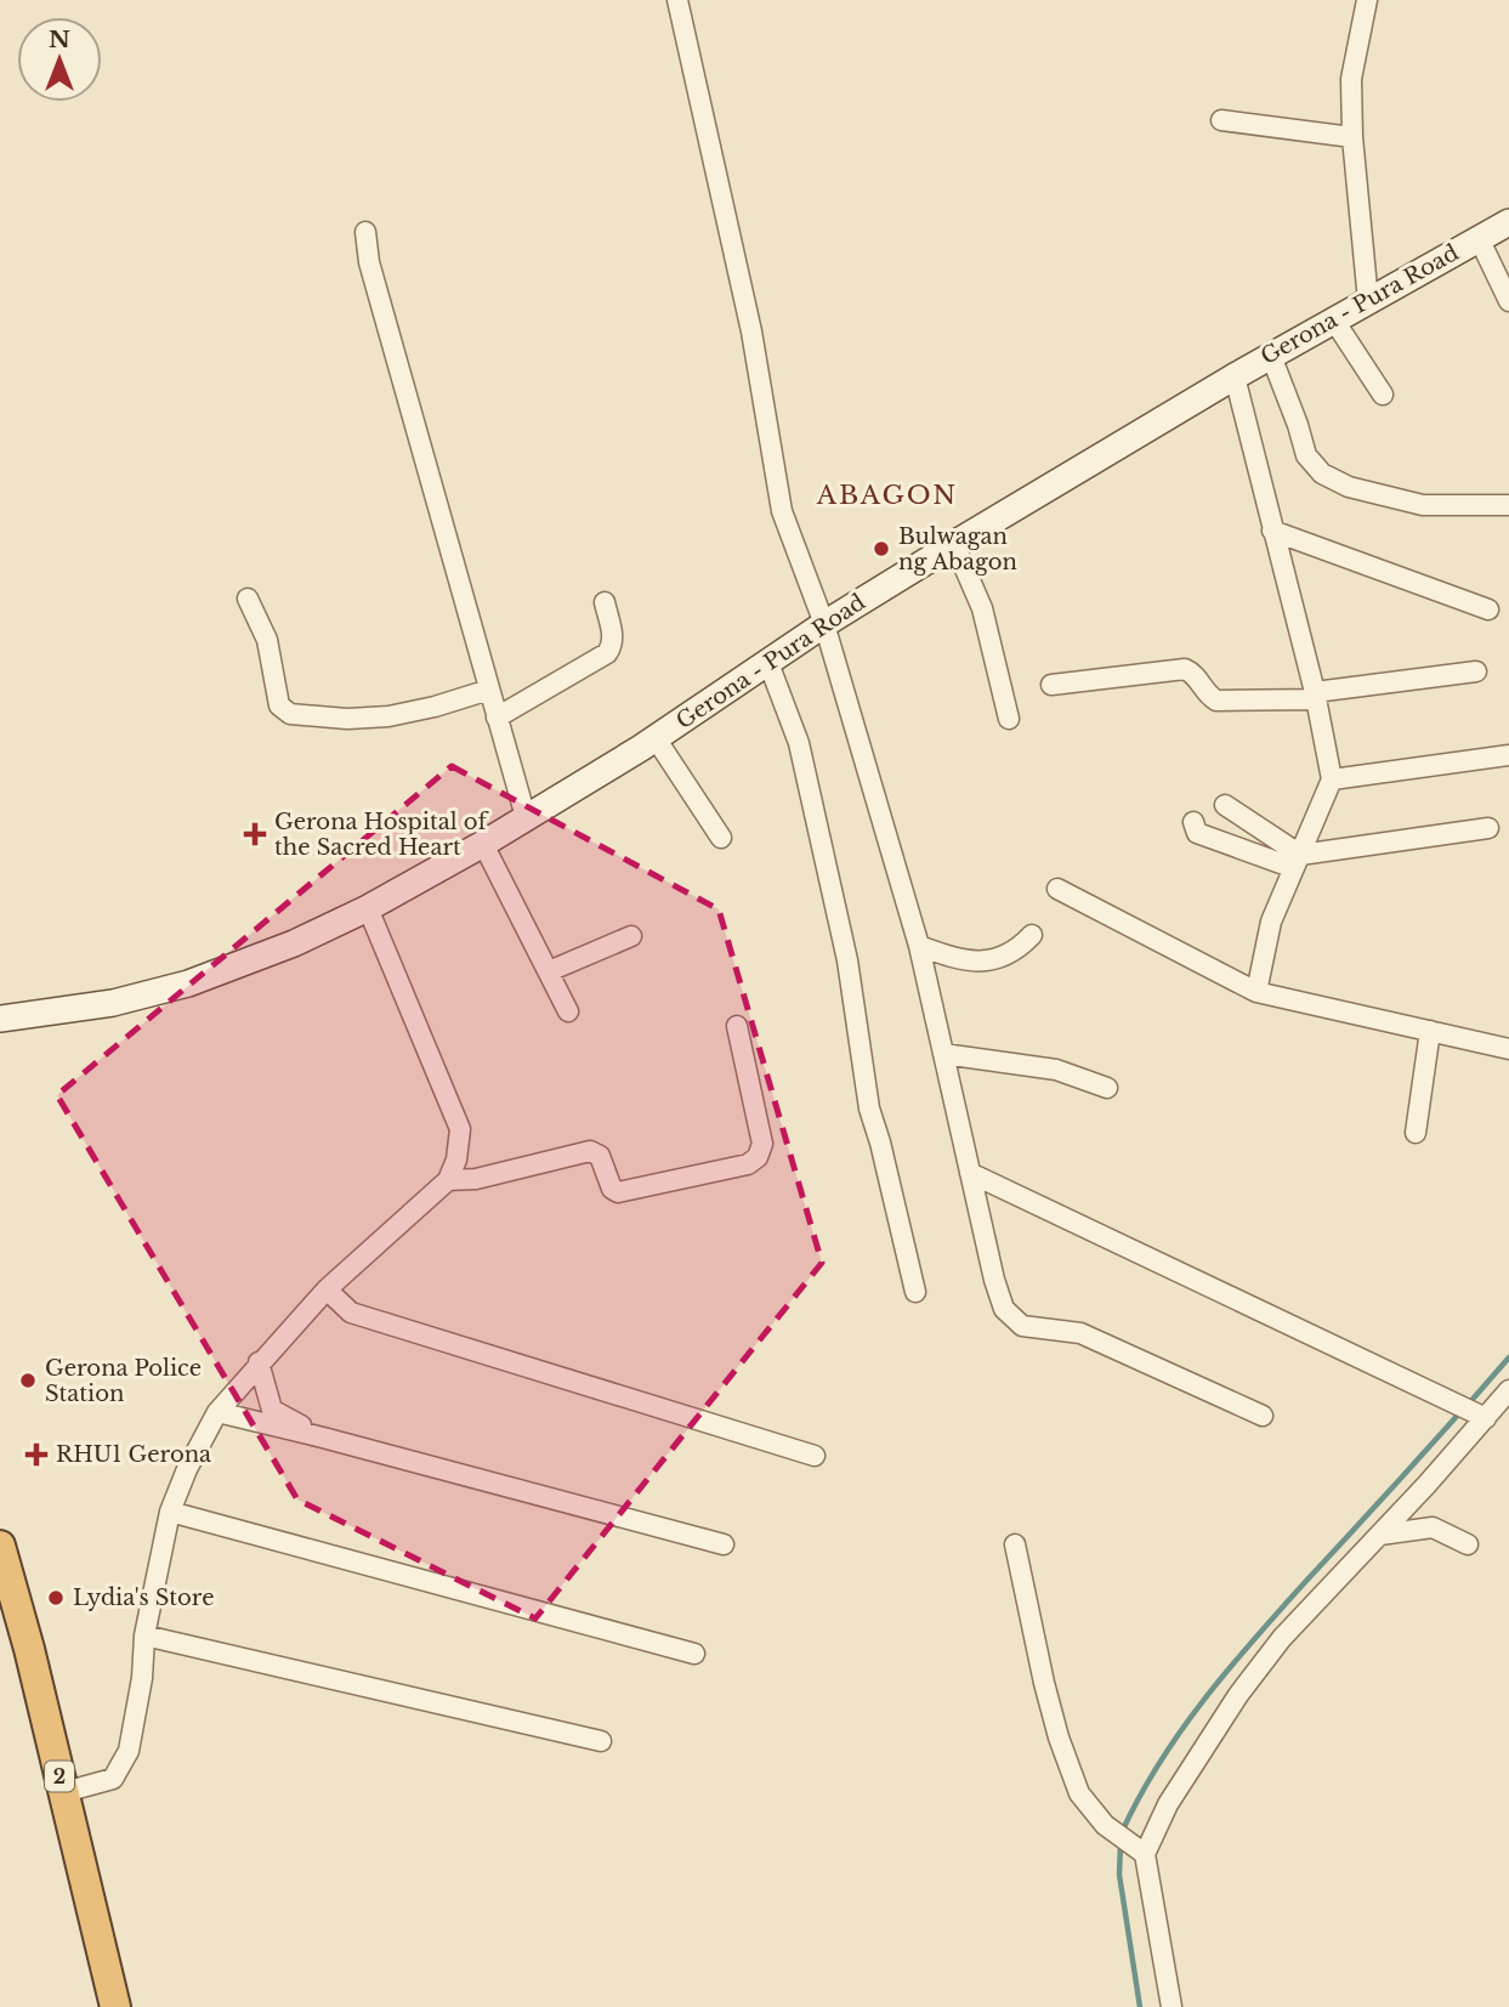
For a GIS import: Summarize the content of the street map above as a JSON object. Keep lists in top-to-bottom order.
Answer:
{
  "streets": {
    "highway": ["2"],
    "main road": ["Gerona - Pura Road"]
  },
  "districts": ["ABAGON"],
  "places": {
    "other": ["Bulwagan ng Abagon", "Gerona Police Station", "Lydia's Store"],
    "health": ["Gerona Hospital of the Sacred Heart", "RHU1 Gerona"]
  },
  "north": "top"
}
